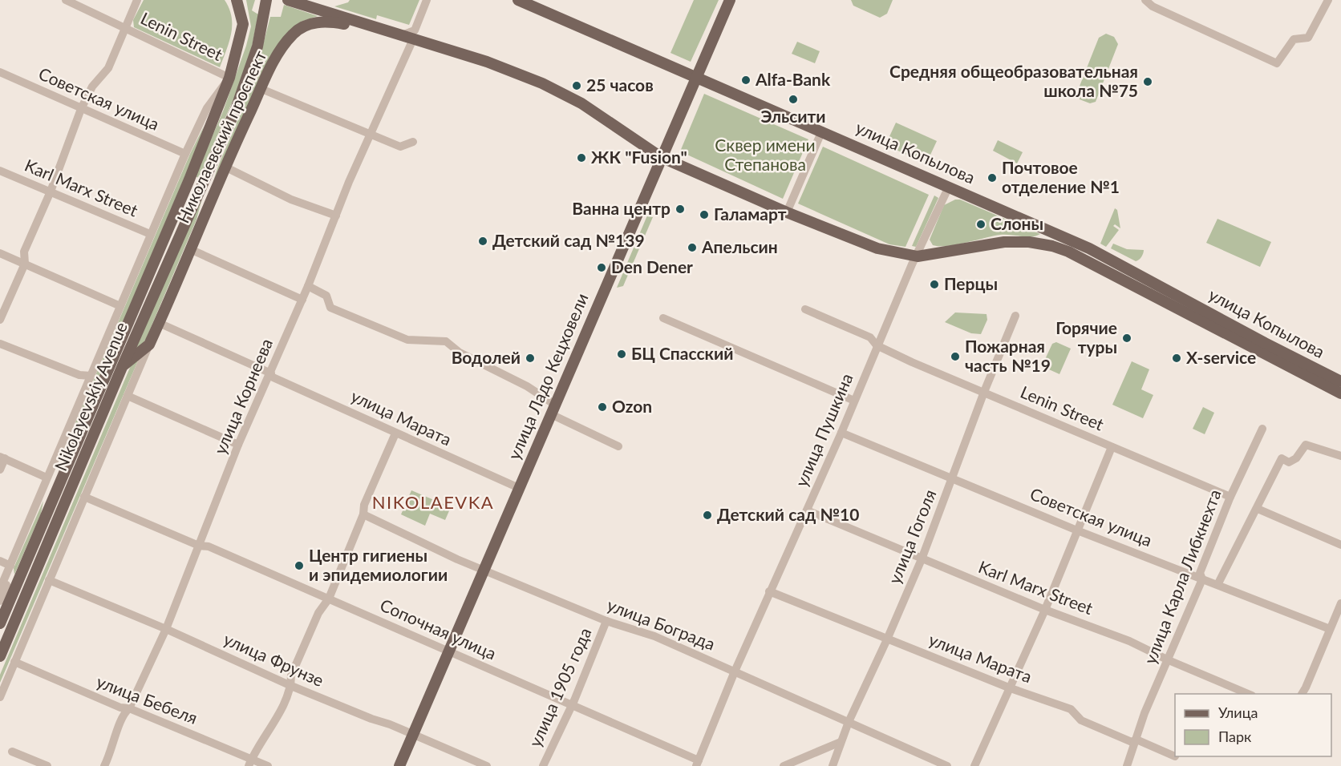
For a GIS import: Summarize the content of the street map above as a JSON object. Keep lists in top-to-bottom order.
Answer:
{
  "streets": {
    "main road": [
      "Николаевский проспект",
      "улица Копылова",
      "улица Ладо Кецховели",
      "Nikolayevskiy Avenue"
    ],
    "street": [
      "Lenin Street",
      "Советская улица",
      "Karl Marx Street",
      "улица Корнеева",
      "улица Марата",
      "улица Пушкина",
      "улица Гоголя",
      "улица Карла Либкнехта",
      "улица Бограда",
      "Сопочная улица",
      "улица Фрунзе",
      "улица 1905 года",
      "улица Бебеля"
    ]
  },
  "crossings": [
    ["Lenin Street", "Николаевский проспект"],
    ["Lenin Street", "Nikolayevskiy Avenue"],
    ["Lenin Street", "улица Пушкина"],
    ["Lenin Street", "улица Гоголя"],
    ["Lenin Street", "улица Карла Либкнехта"],
    ["Советская улица", "улица Пушкина"],
    ["Советская улица", "улица Гоголя"],
    ["Советская улица", "улица Карла Либкнехта"],
    ["Николаевский проспект", "Nikolayevskiy Avenue"],
    ["Николаевский проспект", "улица Марата"],
    ["улица Копылова", "улица Ладо Кецховели"],
    ["улица Копылова", "улица Пушкина"],
    ["Karl Marx Street", "улица Пушкина"],
    ["Karl Marx Street", "улица Гоголя"],
    ["Karl Marx Street", "улица Карла Либкнехта"],
    ["улица Ладо Кецховели", "улица Марата"],
    ["улица Ладо Кецховели", "улица Бограда"],
    ["улица Ладо Кецховели", "Сопочная улица"],
    ["улица Ладо Кецховели", "улица Фрунзе"],
    ["улица Корнеева", "улица Марата"],
    ["улица Корнеева", "Сопочная улица"],
    ["улица Корнеева", "улица Фрунзе"],
    ["улица Корнеева", "улица Бебеля"],
    ["улица Марата", "улица Пушкина"],
    ["улица Марата", "улица Гоголя"],
    ["улица Марата", "улица Карла Либкнехта"],
    ["улица Пушкина", "улица Бограда"],
    ["улица Пушкина", "Сопочная улица"],
    ["улица Гоголя", "улица Бограда"],
    ["улица Бограда", "улица 1905 года"],
    ["Сопочная улица", "улица 1905 года"]
  ],
  "districts": ["NIKOLAEVKA"],
  "parks": ["Сквер имени Степанова"],
  "places": [
    "Alfa-Bank",
    "Средняя общеобразовательная школа №75",
    "25 часов",
    "Эльсити",
    "ЖК \"Fusion\"",
    "Почтовое отделение №1",
    "Ванна центр",
    "Галамарт",
    "Слоны",
    "Детский сад №139",
    "Апельсин",
    "Den Dener",
    "Перцы",
    "Горячие туры",
    "БЦ Спасский",
    "Пожарная часть №19",
    "Водолей",
    "X-service",
    "Ozon",
    "Детский сад №10",
    "Центр гигиены и эпидемиологии"
  ],
  "legend": ["Улица", "Парк"]
}
